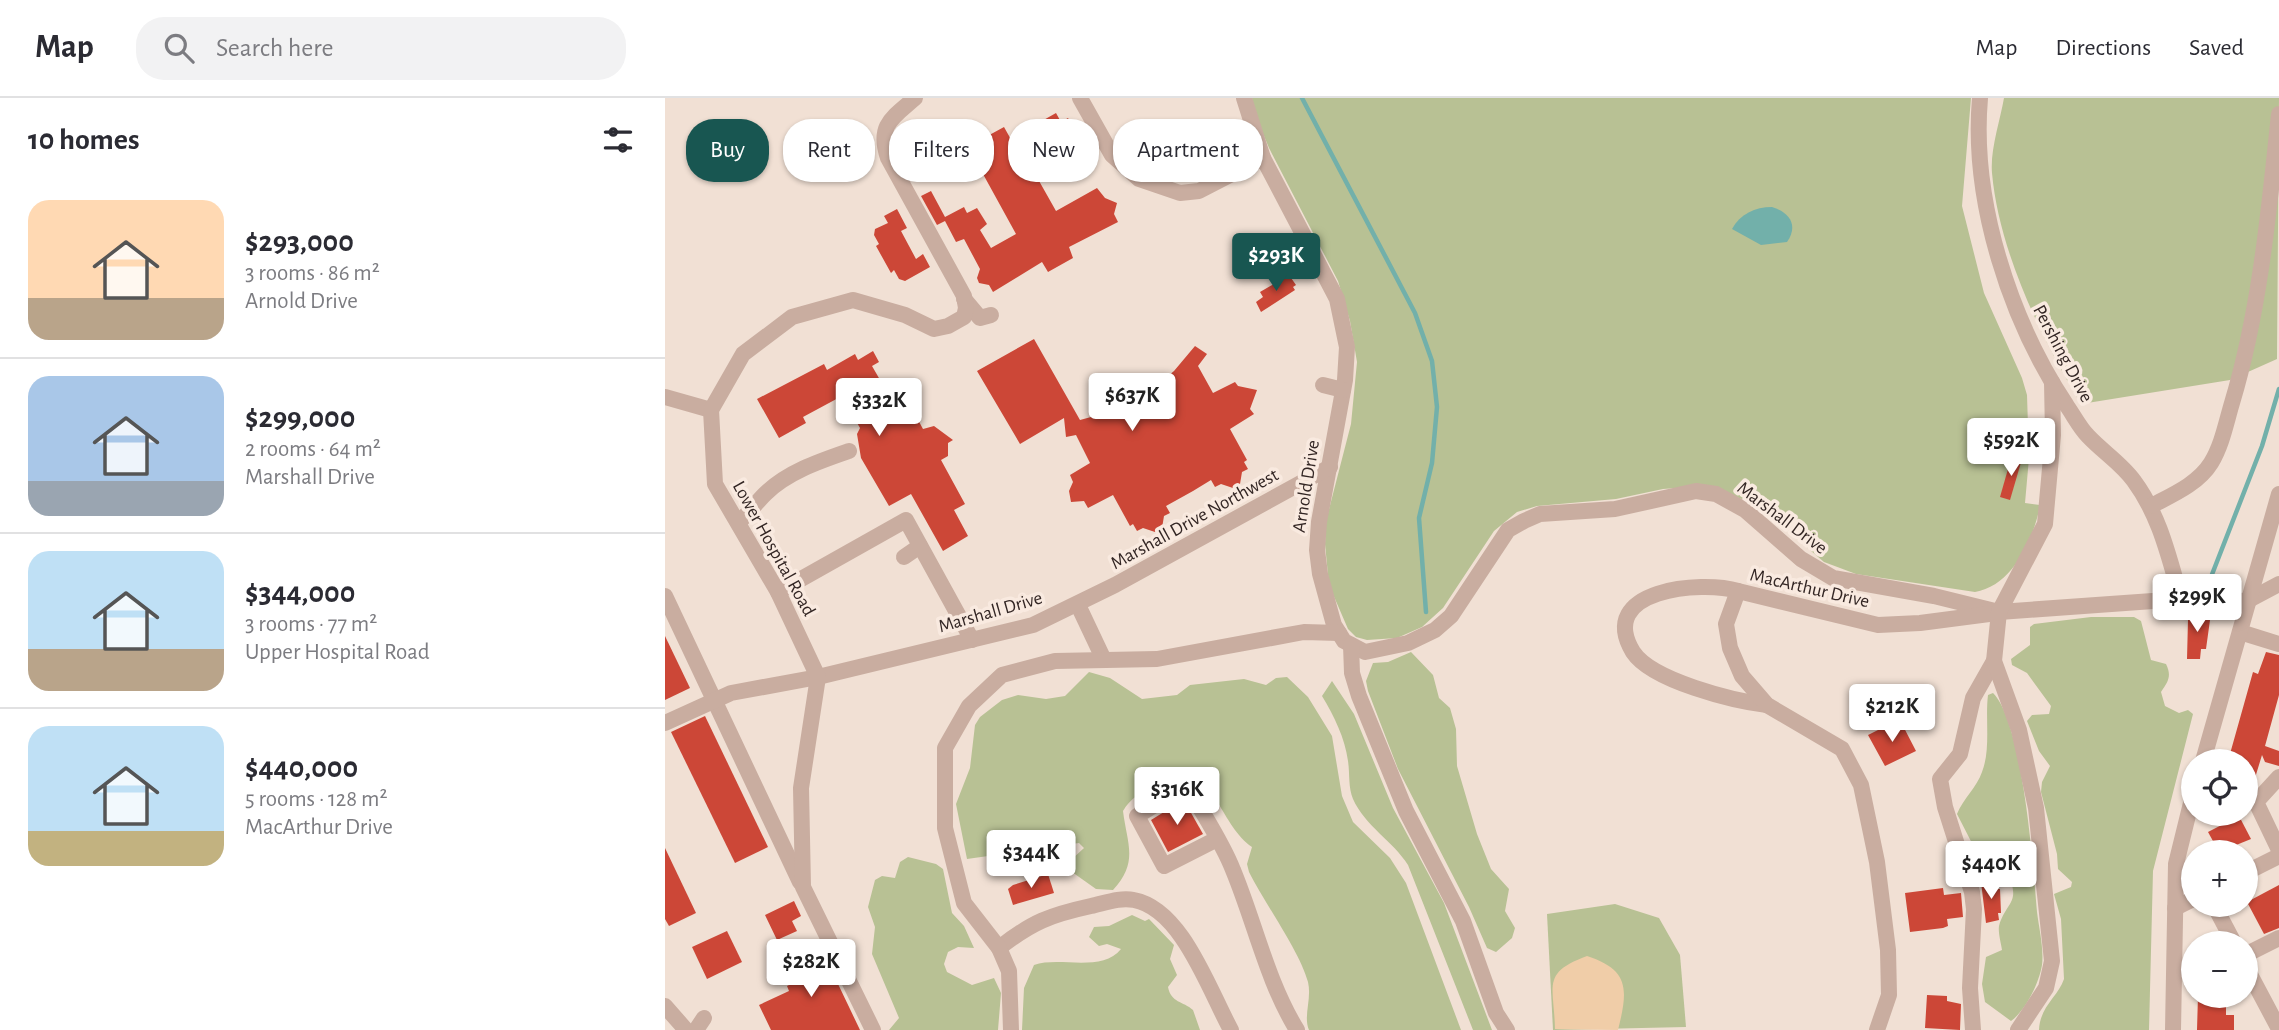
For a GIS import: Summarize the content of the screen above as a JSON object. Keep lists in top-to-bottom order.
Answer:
{
  "streets": {
    "street": [
      "Pershing Drive",
      "Arnold Drive",
      "Marshall Drive",
      "Marshall Drive Northwest",
      "Lower Hospital Road",
      "MacArthur Drive"
    ]
  },
  "crossings": [
    ["Pershing Drive", "Marshall Drive"],
    ["Arnold Drive", "Marshall Drive"],
    ["Arnold Drive", "Marshall Drive Northwest"],
    ["Marshall Drive", "Marshall Drive Northwest"],
    ["Marshall Drive", "Lower Hospital Road"],
    ["Marshall Drive", "MacArthur Drive"]
  ],
  "page": {
    "header": "Map",
    "search": "Search here",
    "nav": ["Map", "Directions", "Saved"],
    "heading": "10 homes",
    "chip": [
      "Buy",
      "Rent",
      "Filters",
      "New",
      "Apartment"
    ],
    "list": [
      {
        "name": "$293,000",
        "note": "3 rooms · 86 m² · Arnold Drive"
      },
      {
        "name": "$299,000",
        "note": "2 rooms · 64 m² · Marshall Drive"
      },
      {
        "name": "$344,000",
        "note": "3 rooms · 77 m² · Upper Hospital Road"
      },
      {
        "name": "$440,000",
        "note": "5 rooms · 128 m² · MacArthur Drive"
      }
    ],
    "price": [
      "$293K",
      "$637K",
      "$332K",
      "$592K",
      "$299K",
      "$212K",
      "$316K",
      "$344K",
      "$440K",
      "$282K"
    ],
    "map_buttons": ["+", "−"]
  }
}
